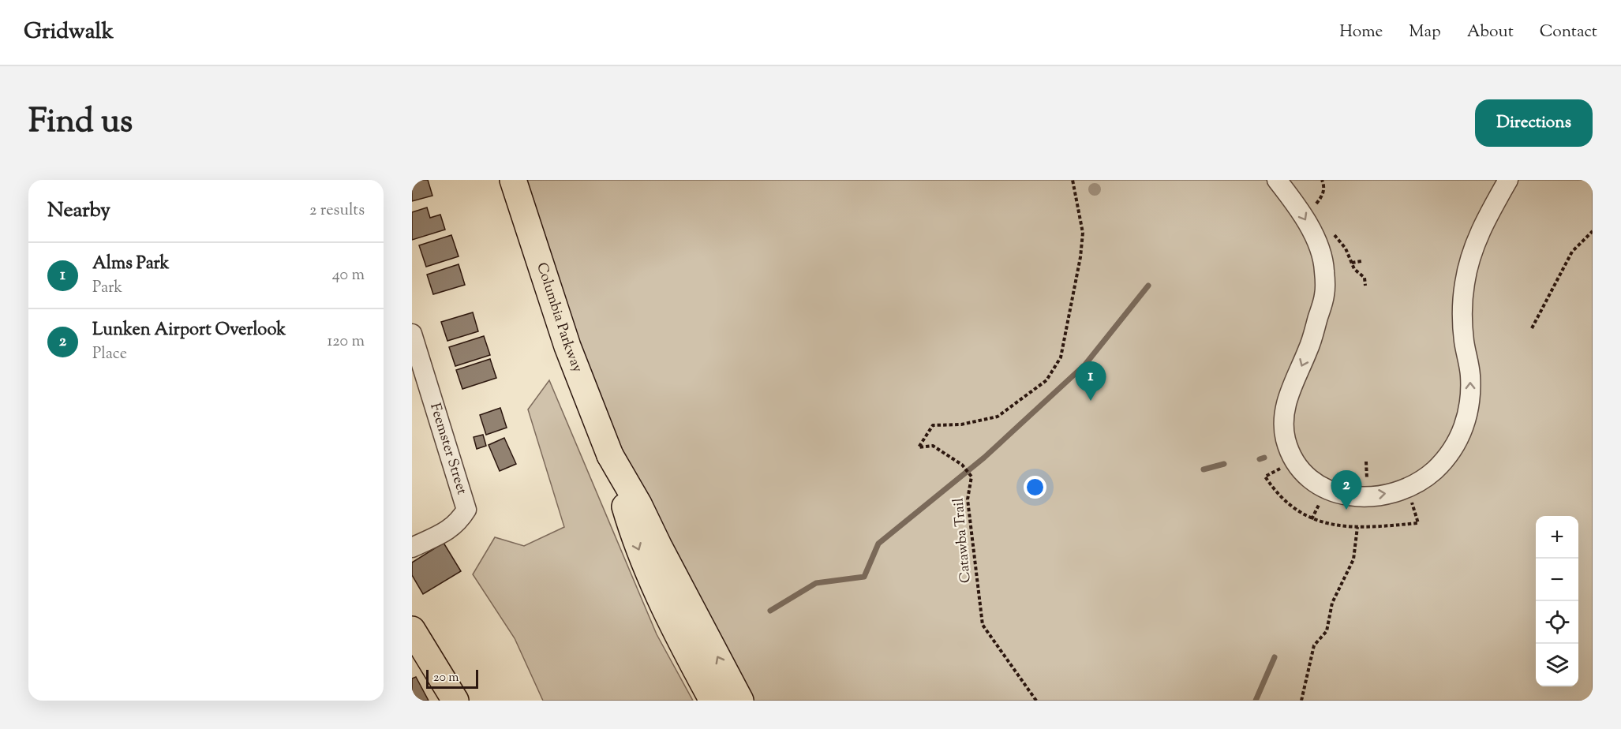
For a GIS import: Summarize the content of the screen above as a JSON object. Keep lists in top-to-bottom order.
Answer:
{
  "streets": {
    "main road": ["Columbia Parkway"],
    "street": ["Feemster Street"],
    "path": ["Catawba Trail"]
  },
  "scale_bar": "20 m",
  "page": {
    "header": "Gridwalk",
    "nav": [
      "Home",
      "Map",
      "About",
      "Contact"
    ],
    "title": "Find us",
    "buttons": "Directions",
    "heading": ["Nearby", "2 results"],
    "list": [
      {
        "mark": "1",
        "name": "Alms Park",
        "note": "Park",
        "value": "40 m"
      },
      {
        "mark": "2",
        "name": "Lunken Airport Overlook",
        "note": "Place",
        "value": "120 m"
      }
    ],
    "pins": ["1", "2"],
    "map_buttons": ["+", "−"],
    "scale": "20 m"
  }
}
